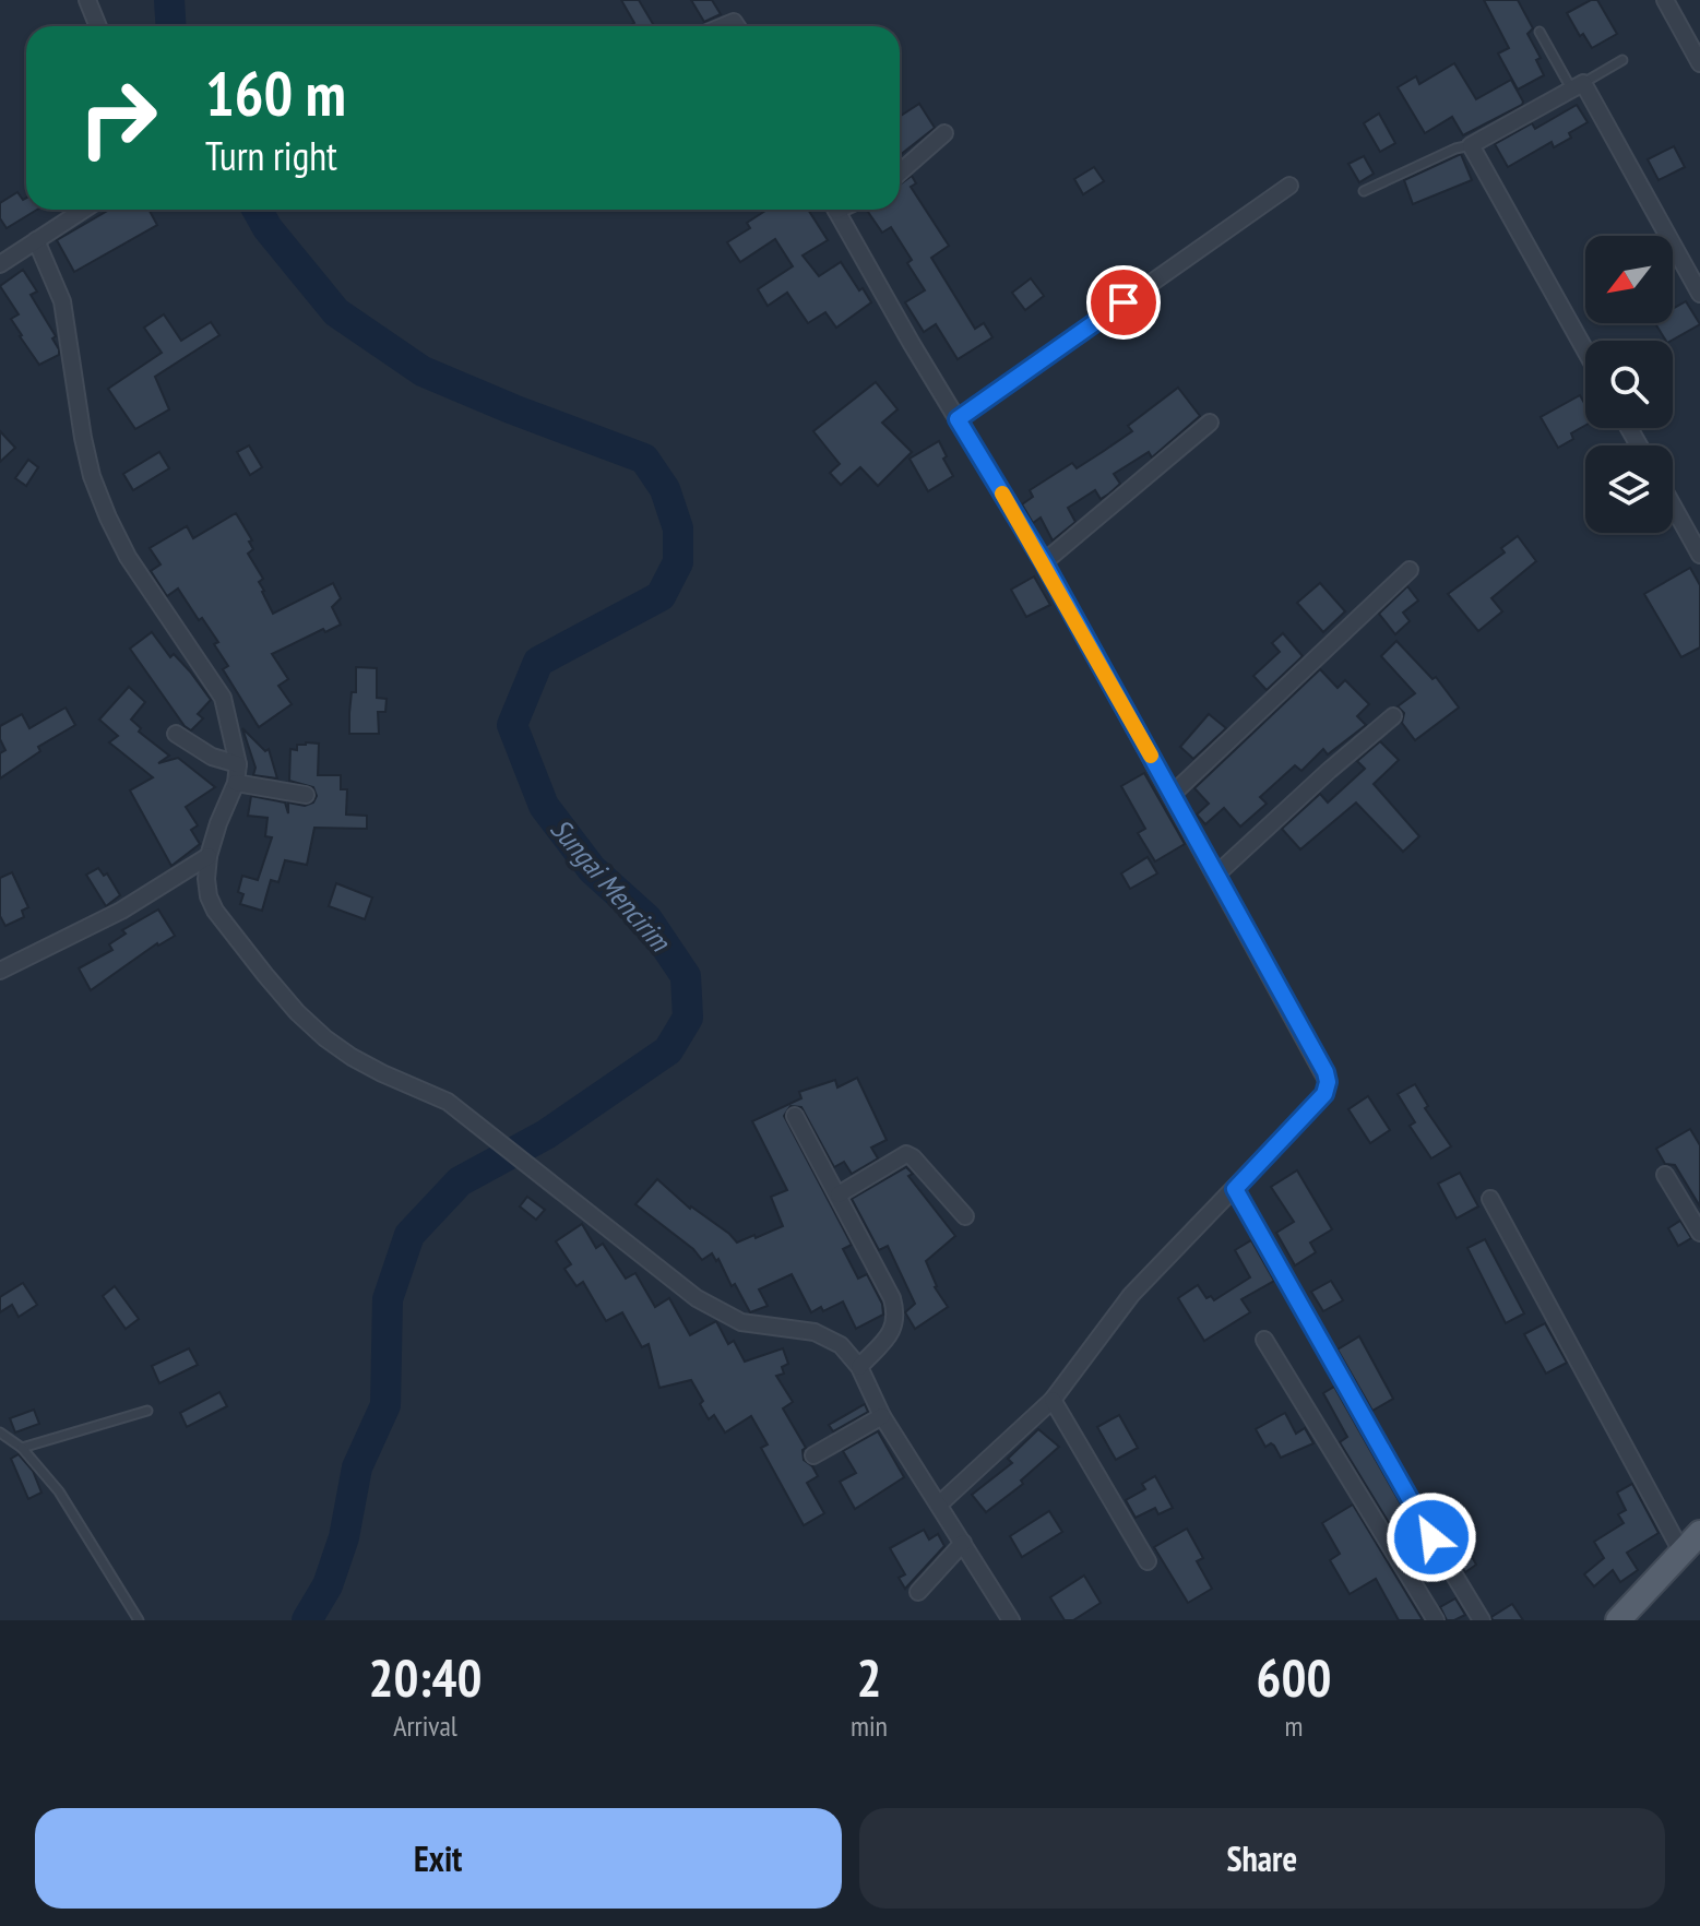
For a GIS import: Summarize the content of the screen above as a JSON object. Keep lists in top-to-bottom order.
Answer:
{
  "water": ["Sungai Mencirim"],
  "north": "bottom left",
  "page": {
    "turn": ["160 m", "Turn right"],
    "eta": [
      "20:40",
      "Arrival",
      "2",
      "min",
      "600",
      "m"
    ],
    "buttons": ["Exit", "Share"]
  }
}
